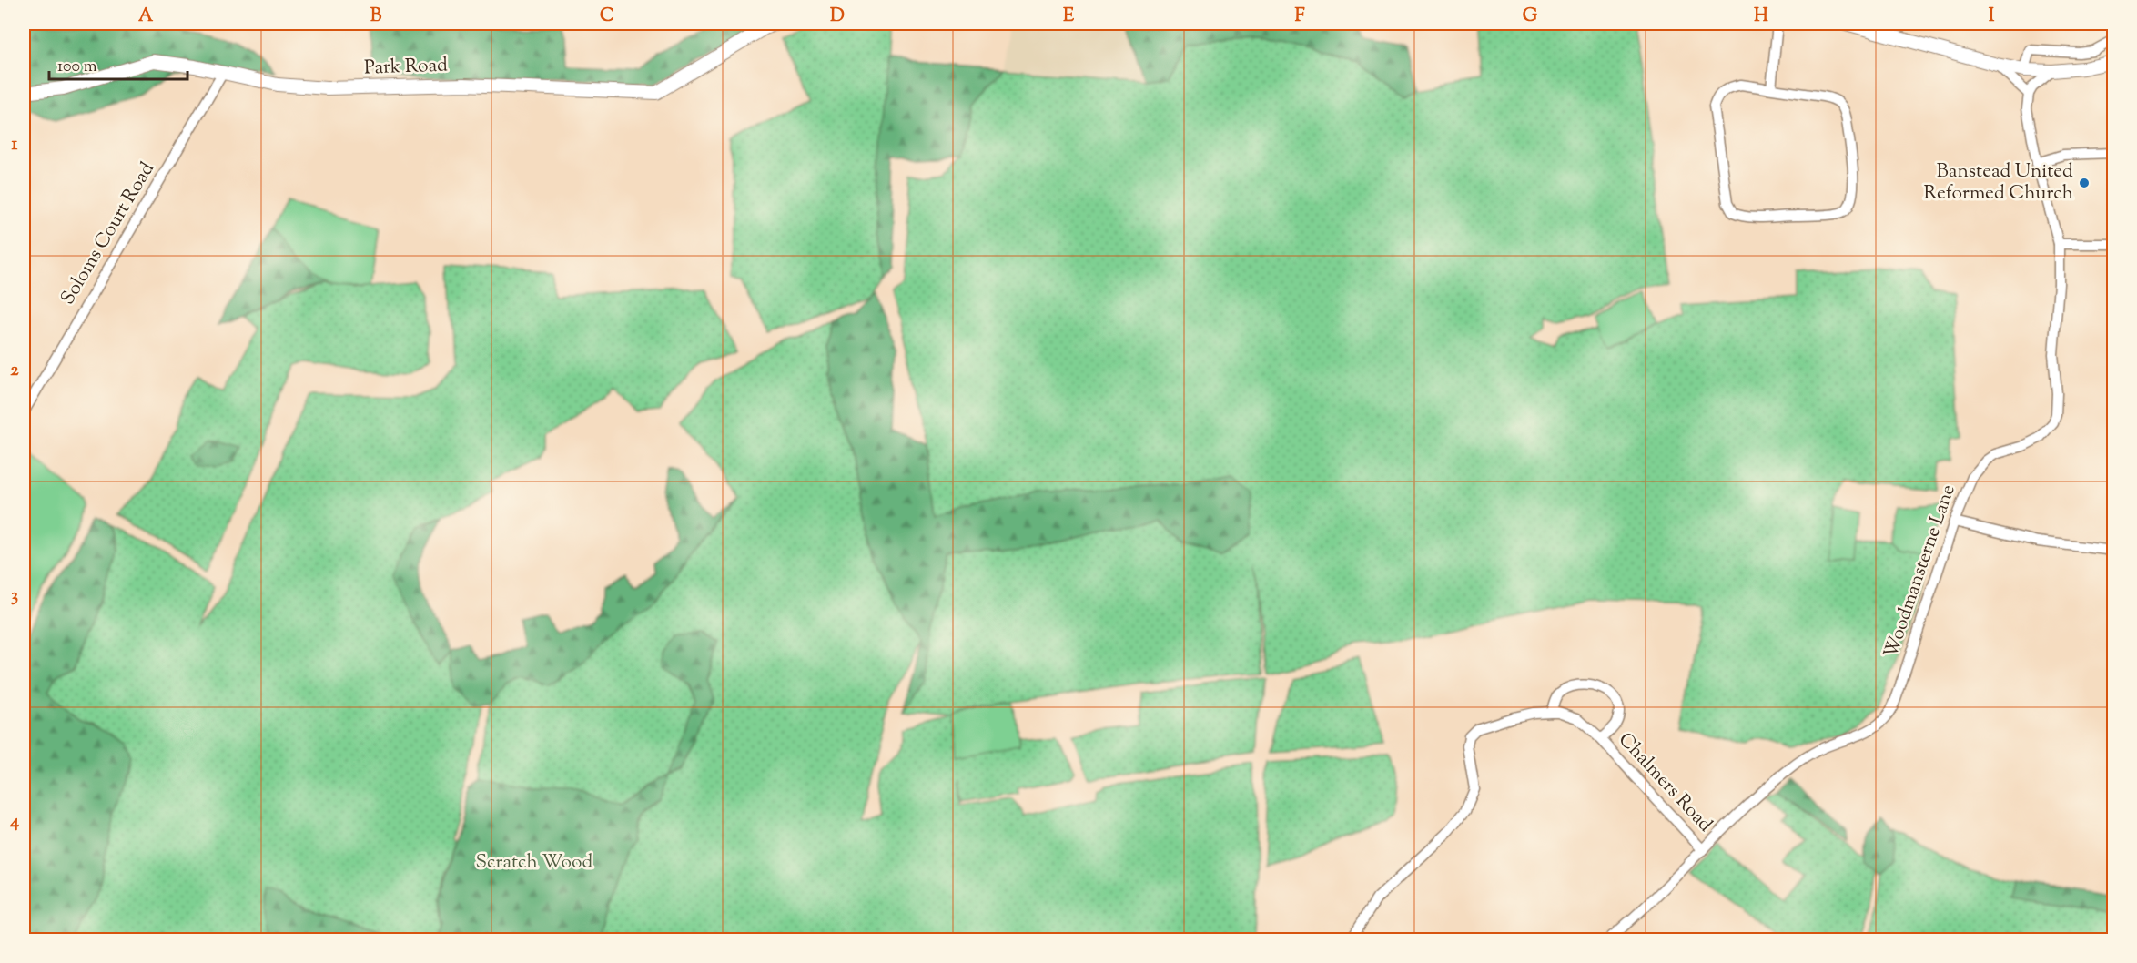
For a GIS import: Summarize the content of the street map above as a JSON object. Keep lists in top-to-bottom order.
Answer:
{
  "streets": {
    "street": [
      "Park Road",
      "Soloms Court Road",
      "Woodmansterne Lane",
      "Chalmers Road"
    ]
  },
  "crossings": [
    ["Park Road", "Soloms Court Road"],
    ["Woodmansterne Lane", "Chalmers Road"]
  ],
  "parks": ["Scratch Wood"],
  "places": ["Banstead United Reformed Church"],
  "scale_bar": "100 m",
  "grid": {
    "columns": [
      "A",
      "B",
      "C",
      "D",
      "E",
      "F",
      "G",
      "H",
      "I"
    ],
    "rows": [
      "1",
      "2",
      "3",
      "4"
    ]
  }
}
